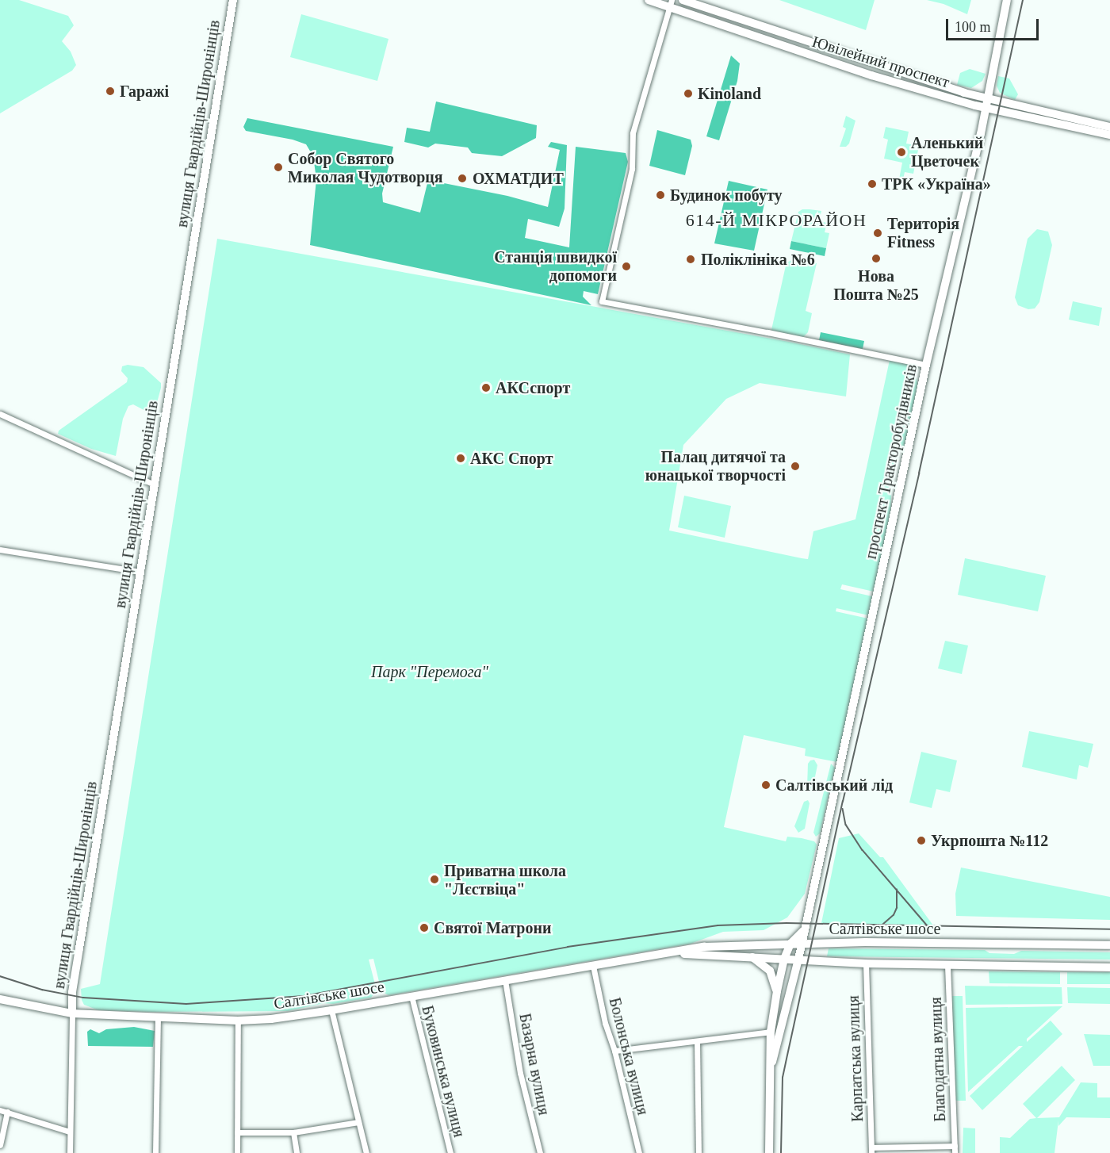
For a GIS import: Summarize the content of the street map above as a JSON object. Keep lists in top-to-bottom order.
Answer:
{
  "streets": {
    "main road": [
      "Ювілейний проспект",
      "вулиця Гвардійців-Широнінців",
      "проспект Тракторобудівників",
      "Салтівське шосе"
    ],
    "street": [
      "Болонська вулиця",
      "Карпатська вулиця",
      "Благодатна вулиця",
      "Базарна вулиця",
      "Буковинська вулиця"
    ]
  },
  "crossings": [
    ["Ювілейний проспект", "проспект Тракторобудівників"],
    ["вулиця Гвардійців-Широнінців", "Салтівське шосе"],
    ["проспект Тракторобудівників", "Салтівське шосе"],
    ["Салтівське шосе", "Болонська вулиця"],
    ["Салтівське шосе", "Карпатська вулиця"],
    ["Салтівське шосе", "Благодатна вулиця"],
    ["Салтівське шосе", "Базарна вулиця"],
    ["Салтівське шосе", "Буковинська вулиця"]
  ],
  "districts": ["614-Й МІКРОРАЙОН"],
  "parks": ["Парк \"Перемога\""],
  "places": [
    "Гаражі",
    "Kinoland",
    "Аленький Цветочек",
    "Собор Святого Миколая Чудотворця",
    "ОХМАТДИТ",
    "ТРК «Україна»",
    "Будинок побуту",
    "Територія Fitness",
    "Нова Пошта №25",
    "Поліклініка №6",
    "Станція швидкої допомоги",
    "АКСспорт",
    "АКС Спорт",
    "Палац дитячої та юнацької творчості",
    "Салтівський лід",
    "Укрпошта №112",
    "Приватна школа \"Лєствіца\"",
    "Святої Матрони"
  ],
  "scale_bar": "100 m"
}
